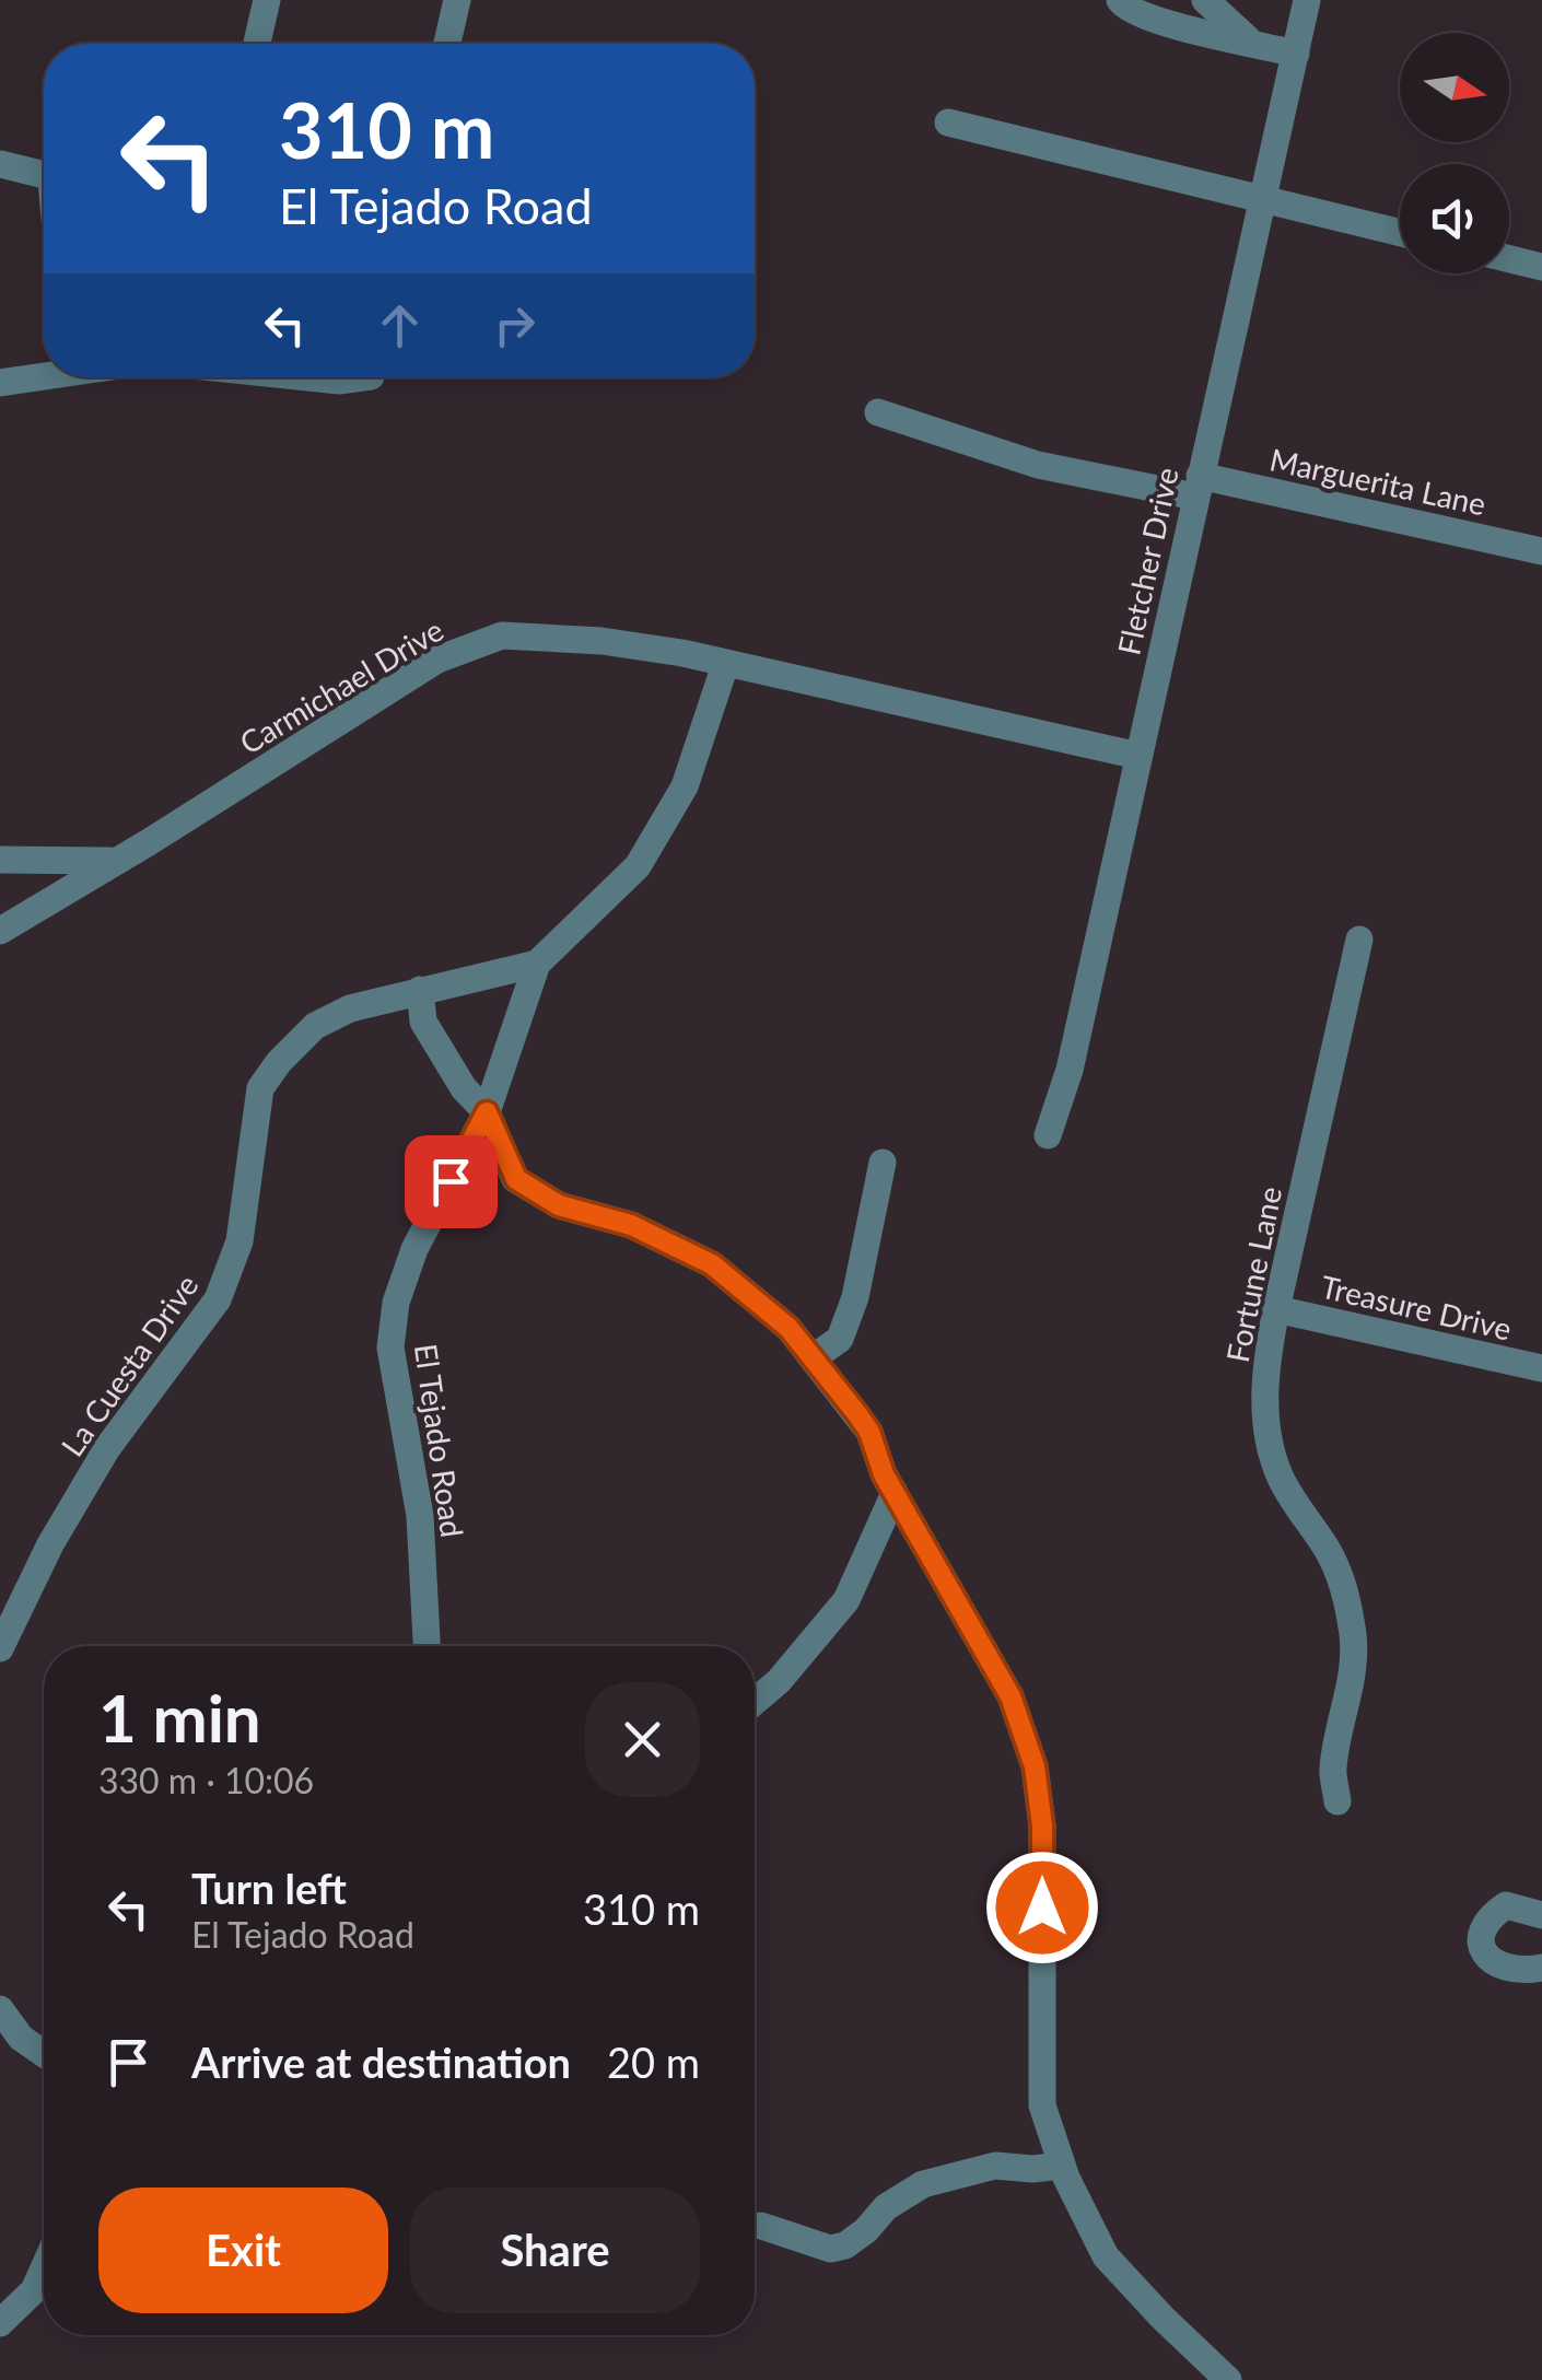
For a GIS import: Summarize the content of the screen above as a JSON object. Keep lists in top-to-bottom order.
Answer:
{
  "streets": {
    "street": [
      "Marguerita Lane",
      "Fletcher Drive",
      "Carmichael Drive",
      "Fortune Lane",
      "Treasure Drive",
      "La Cuesta Drive",
      "El Tejado Road"
    ]
  },
  "crossings": [
    ["Marguerita Lane", "Fletcher Drive"],
    ["Fletcher Drive", "Carmichael Drive"],
    ["Carmichael Drive", "El Tejado Road"],
    ["Fortune Lane", "Treasure Drive"],
    ["La Cuesta Drive", "El Tejado Road"]
  ],
  "north": "right",
  "page": {
    "turn": ["310 m", "El Tejado Road"],
    "heading": ["1 min", "330 m · 10:06"],
    "list": [
      {
        "name": "Turn left",
        "note": "El Tejado Road",
        "value": "310 m"
      },
      {
        "name": "Arrive at destination",
        "value": "20 m"
      }
    ],
    "buttons": ["Exit", "Share"]
  }
}
